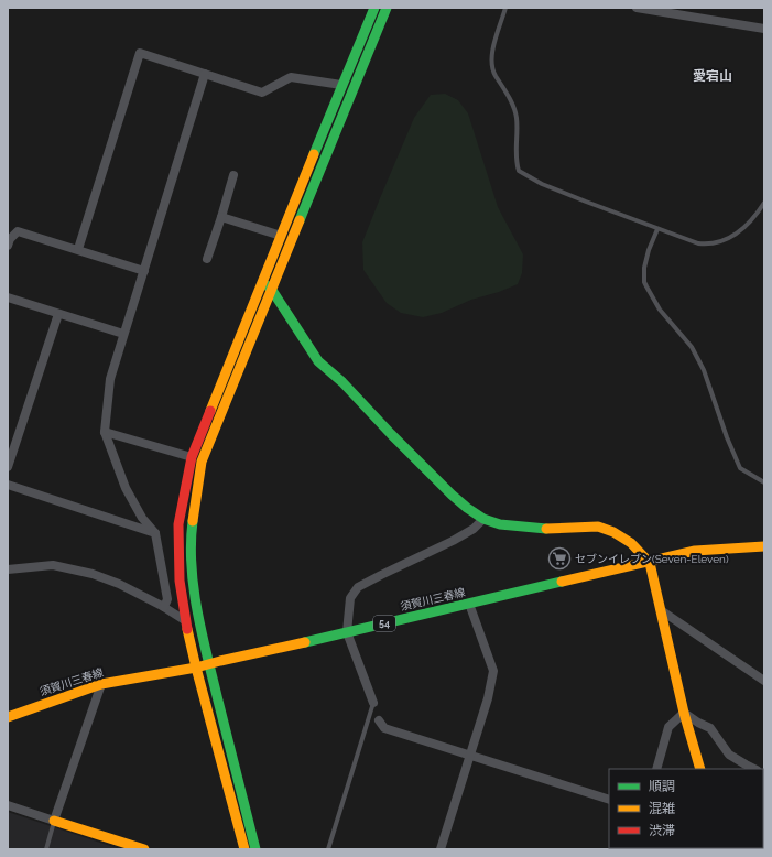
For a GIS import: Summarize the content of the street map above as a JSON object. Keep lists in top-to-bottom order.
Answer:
{
  "streets": {
    "street": ["須賀川三春線", "54"]
  },
  "districts": ["愛宕山"],
  "places": {
    "supermarket": ["セブンイレブン(Seven-Eleven)"]
  },
  "legend": ["順調", "混雑", "渋滞"]
}
